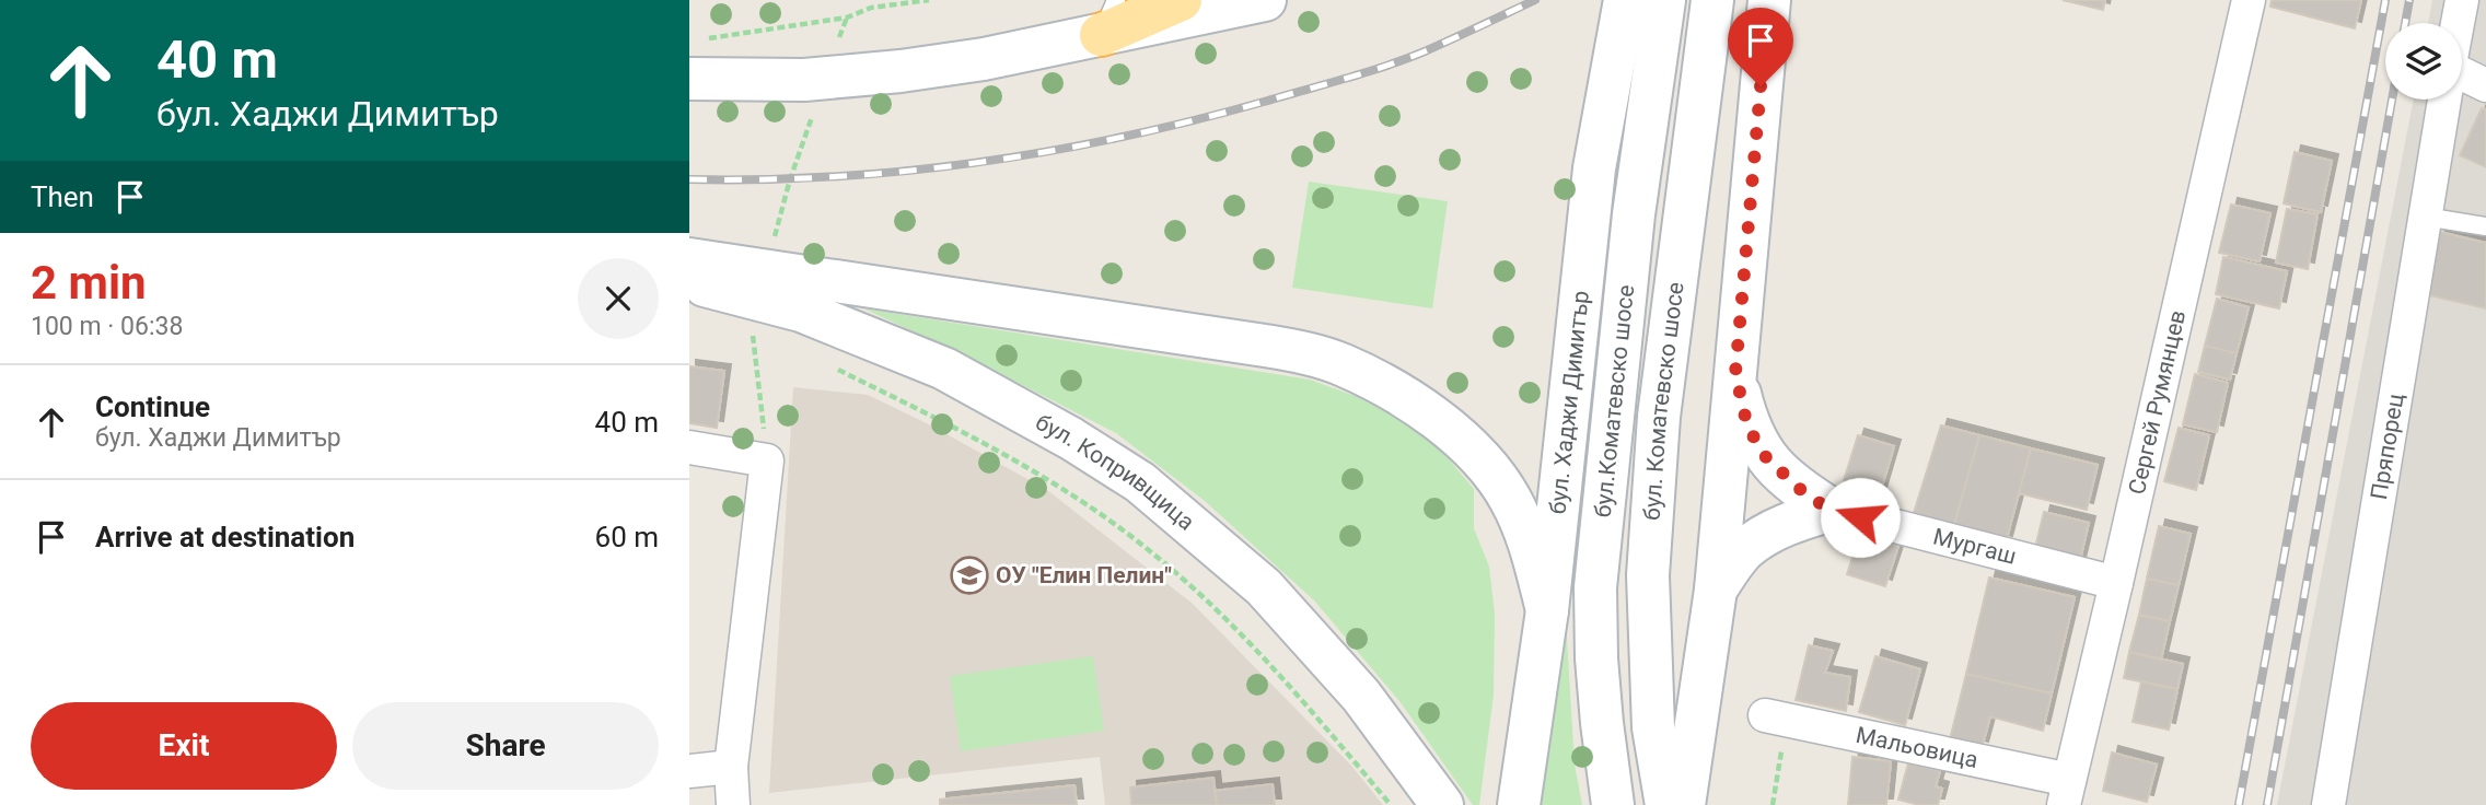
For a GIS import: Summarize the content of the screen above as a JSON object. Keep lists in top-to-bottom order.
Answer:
{
  "streets": {
    "main road": [
      "бул. Хаджи Димитър",
      "бул.Коматевско шосе",
      "бул. Коматевско шосе",
      "бул. Копривщица"
    ],
    "street": [
      "Сергей Румянцев",
      "Пряпорец",
      "Мургаш",
      "Мальовица"
    ]
  },
  "crossings": [
    ["Сергей Румянцев", "Мургаш"],
    ["Сергей Румянцев", "Мальовица"]
  ],
  "places": {
    "school or university": ["ОУ \"Елин Пелин\""]
  },
  "page": {
    "turn": ["40 m", "бул. Хаджи Димитър"],
    "then": "Then",
    "heading": ["2 min", "100 m · 06:38"],
    "list": [
      {
        "name": "Continue",
        "note": "бул. Хаджи Димитър",
        "value": "40 m"
      },
      {
        "name": "Arrive at destination",
        "value": "60 m"
      }
    ],
    "buttons": ["Exit", "Share"]
  }
}
